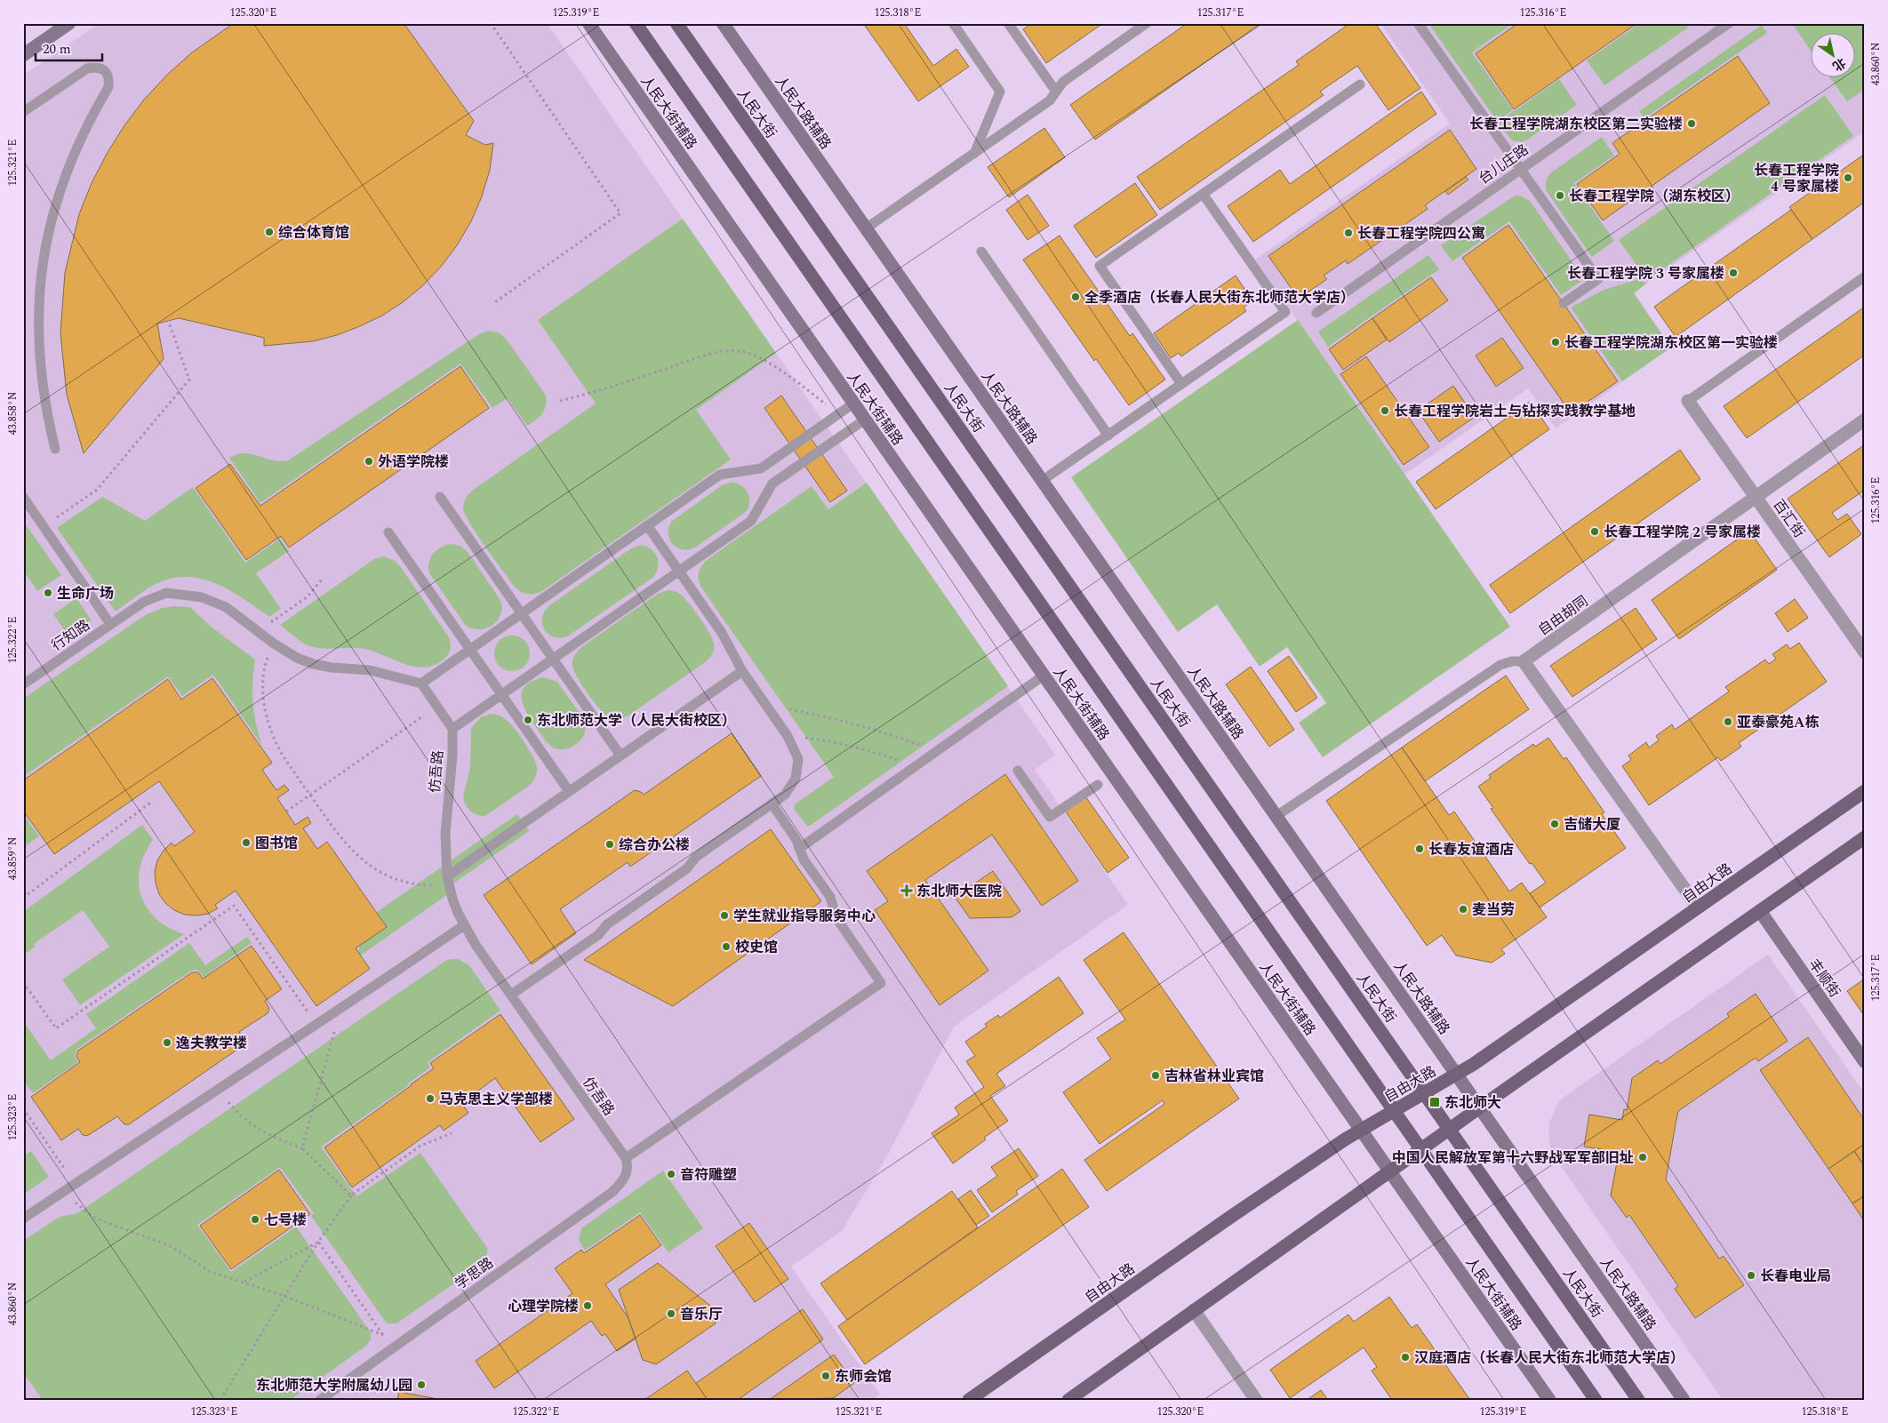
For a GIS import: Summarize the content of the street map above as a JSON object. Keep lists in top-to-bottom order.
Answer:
{
  "streets": {
    "main road": [
      "人民大街辅路",
      "人民大路辅路",
      "人民大街",
      "自由大路",
      "丰顺街"
    ],
    "street": ["百汇街", "自由胡同"],
    "lane": [
      "台儿庄路",
      "行知路",
      "仿吾路",
      "学思路"
    ]
  },
  "crossings": [
    ["人民大街辅路", "自由大路"],
    ["人民大路辅路", "自由大路"],
    ["人民大街", "自由大路"],
    ["百汇街", "自由胡同"],
    ["仿吾路", "学思路"]
  ],
  "places": {
    "other": [
      "长春工程学院湖东校区第二实验楼",
      "长春工程学院 4 号家属楼",
      "长春工程学院（湖东校区）",
      "综合体育馆",
      "长春工程学院四公寓",
      "长春工程学院 3 号家属楼",
      "全季酒店（长春人民大街东北师范大学店）",
      "长春工程学院湖东校区第一实验楼",
      "长春工程学院岩土与钻探实践教学基地",
      "外语学院楼",
      "长春工程学院 2 号家属楼",
      "生命广场",
      "东北师范大学（人民大街校区）",
      "亚泰豪苑A栋",
      "吉储大厦",
      "图书馆",
      "综合办公楼",
      "长春友谊酒店",
      "麦当劳",
      "学生就业指导服务中心",
      "校史馆",
      "逸夫教学楼",
      "吉林省林业宾馆",
      "马克思主义学部楼",
      "中国人民解放军第十六野战军军部旧址",
      "音符雕塑",
      "七号楼",
      "长春电业局",
      "心理学院楼",
      "音乐厅",
      "汉庭酒店（长春人民大街东北师范大学店）",
      "东师会馆",
      "东北师范大学附属幼儿园"
    ],
    "health": ["东北师大医院"],
    "transit": ["东北师大"]
  },
  "scale_bar": "20 m",
  "north": "bottom right",
  "coordinates": [
    "125.320°E",
    "125.319°E",
    "125.318°E",
    "125.317°E",
    "125.316°E",
    "43.860°N",
    "125.321°E",
    "43.858°N",
    "125.322°E",
    "43.859°N",
    "125.323°E"
  ]
}
